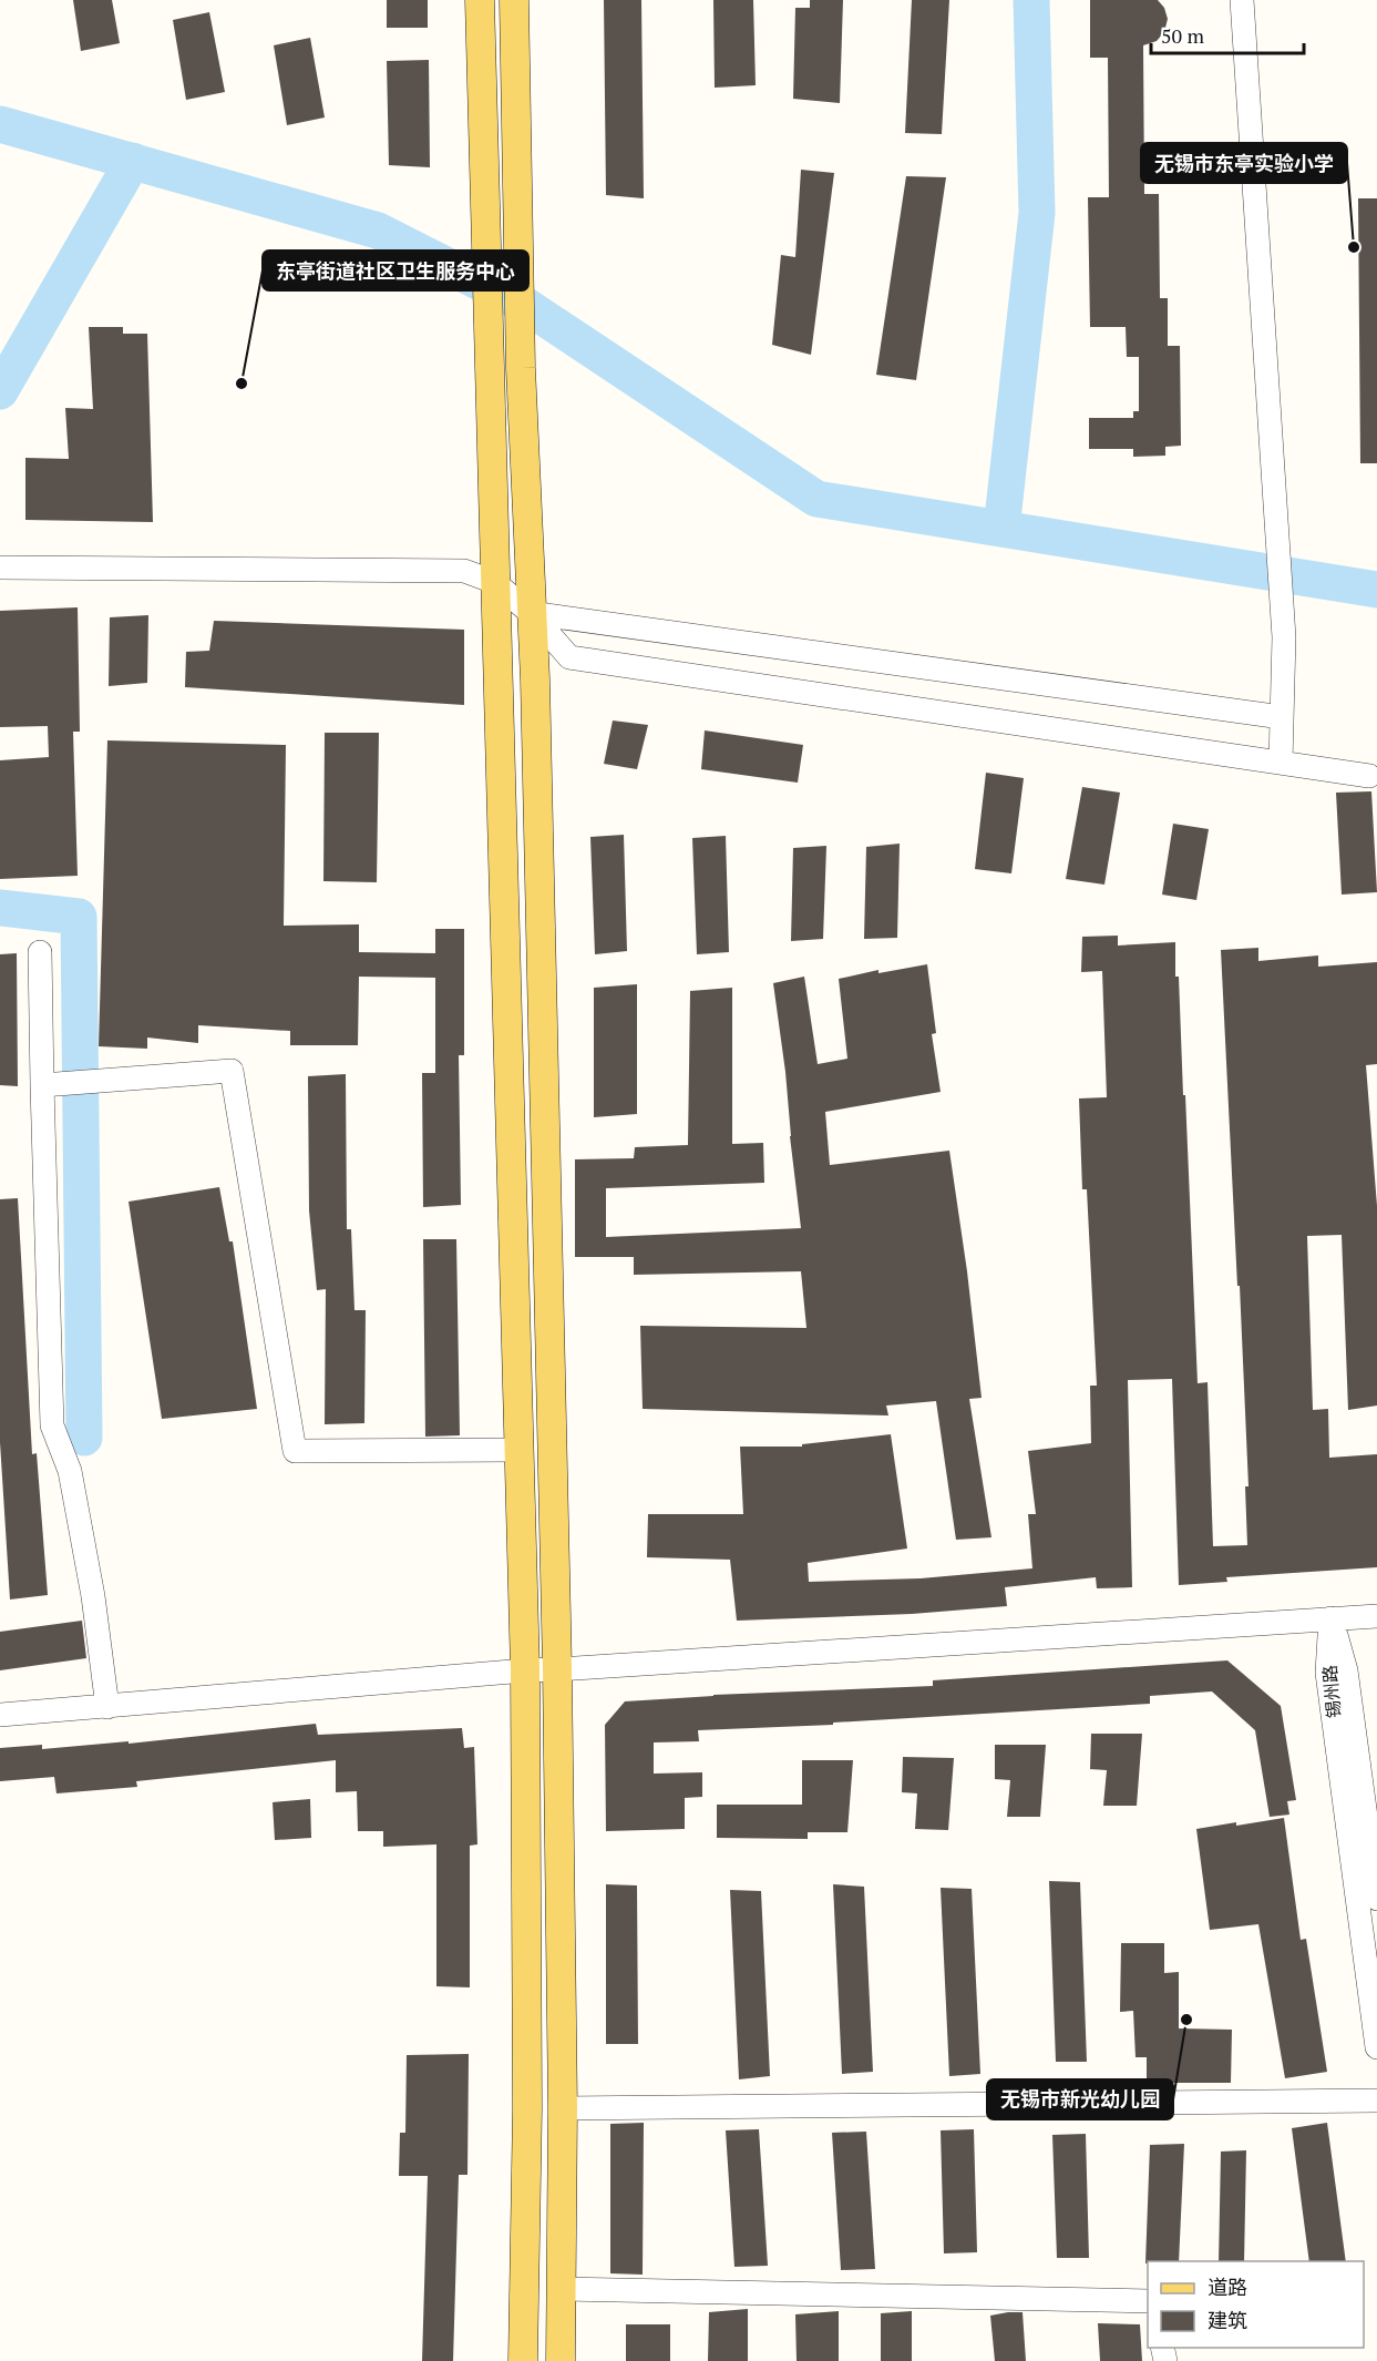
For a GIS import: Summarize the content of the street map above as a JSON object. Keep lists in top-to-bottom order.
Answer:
{
  "streets": {
    "street": ["锡州路"]
  },
  "places": ["无锡市东亭实验小学", "东亭街道社区卫生服务中心", "无锡市新光幼儿园"],
  "legend": ["道路", "建筑"],
  "scale_bar": "50 m"
}
